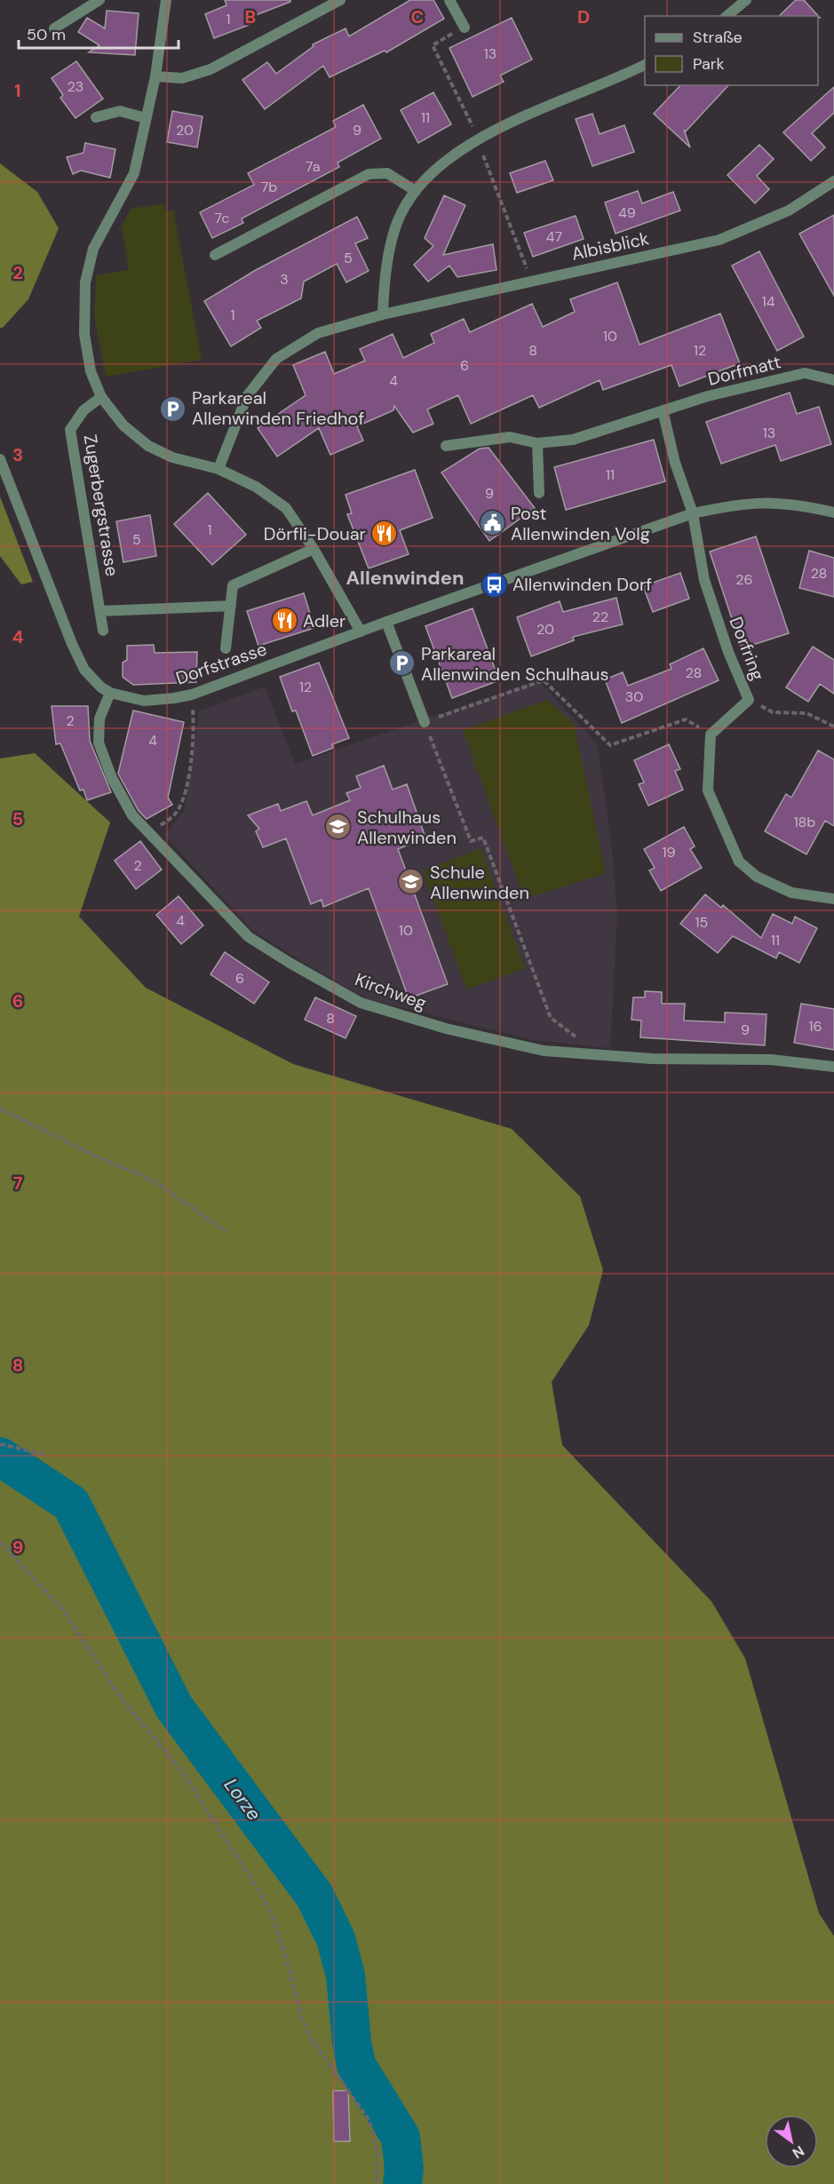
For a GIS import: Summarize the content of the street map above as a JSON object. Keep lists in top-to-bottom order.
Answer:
{
  "streets": {
    "street": [
      "Albisblick",
      "Dorfmatt",
      "Zugerbergstrasse",
      "Dorfring",
      "Dorfstrasse",
      "Kirchweg"
    ]
  },
  "crossings": [
    ["Albisblick", "Zugerbergstrasse"],
    ["Zugerbergstrasse", "Dorfstrasse"],
    ["Dorfring", "Dorfstrasse"],
    ["Dorfstrasse", "Kirchweg"]
  ],
  "districts": ["Allenwinden"],
  "water": ["Lorze"],
  "places": {
    "parking": ["Parkareal Allenwinden Friedhof", "Parkareal Allenwinden Schulhaus"],
    "public building": ["Post Allenwinden Volg"],
    "restaurant": ["Dörfli-Douar", "Adler"],
    "bus stop": ["Allenwinden Dorf"],
    "school or university": ["Schulhaus Allenwinden", "Schule Allenwinden"]
  },
  "house_numbers": [
    "1",
    "13",
    "23",
    "11",
    "20",
    "9",
    "7a",
    "7b",
    "49",
    "7c",
    "47",
    "5",
    "3",
    "14",
    "1",
    "10",
    "8",
    "12",
    "6",
    "4",
    "13",
    "11",
    "9",
    "1",
    "5",
    "28",
    "26",
    "22",
    "20",
    "28",
    "12",
    "30",
    "2",
    "4",
    "18b",
    "19",
    "2",
    "4",
    "15",
    "10",
    "11",
    "6",
    "8",
    "16",
    "9"
  ],
  "legend": ["Straße", "Park"],
  "scale_bar": "50 m",
  "north": "bottom right",
  "grid": {
    "columns": ["B", "C", "D"],
    "rows": [
      "1",
      "2",
      "3",
      "4",
      "5",
      "6",
      "7",
      "8",
      "9"
    ]
  }
}
